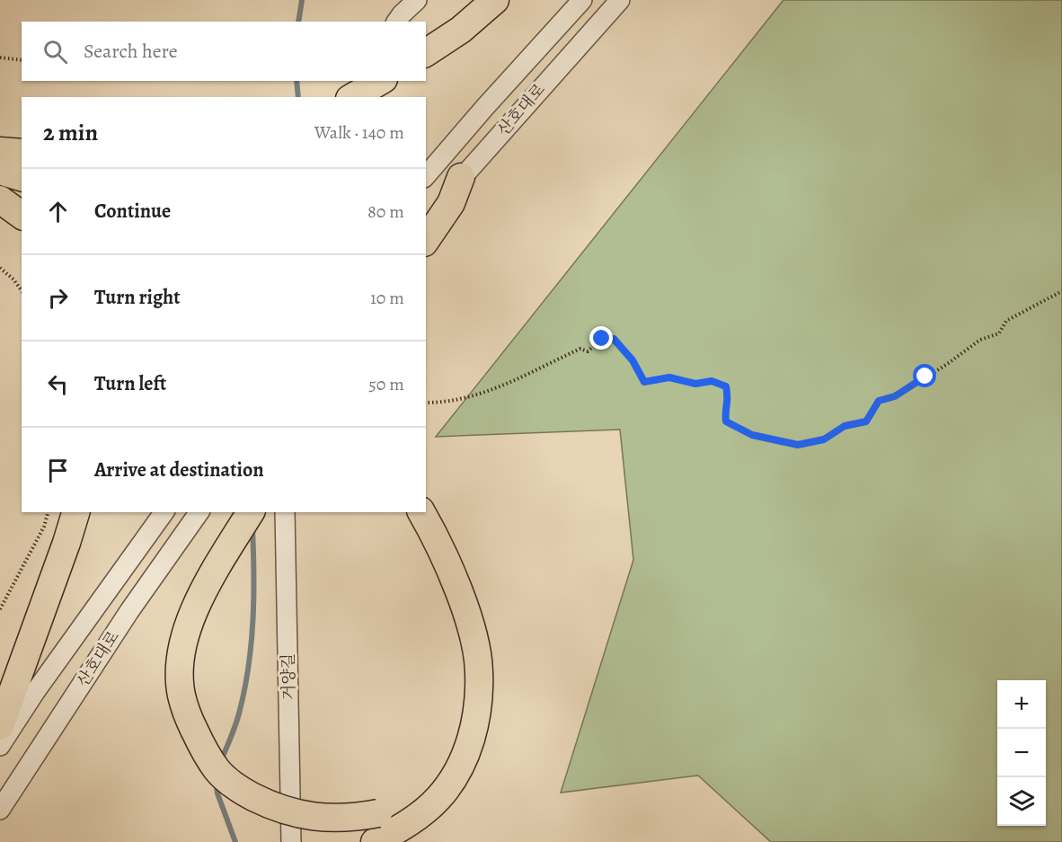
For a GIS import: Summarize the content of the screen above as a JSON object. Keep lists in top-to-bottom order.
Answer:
{
  "streets": {
    "street": ["산호대로", "거양길"]
  },
  "page": {
    "search": "Search here",
    "heading": ["2 min", "Walk · 140 m"],
    "list": [
      ["Continue", "80 m"],
      ["Turn right", "10 m"],
      ["Turn left", "50 m"],
      "Arrive at destination"
    ],
    "map_buttons": ["+", "−"]
  }
}
